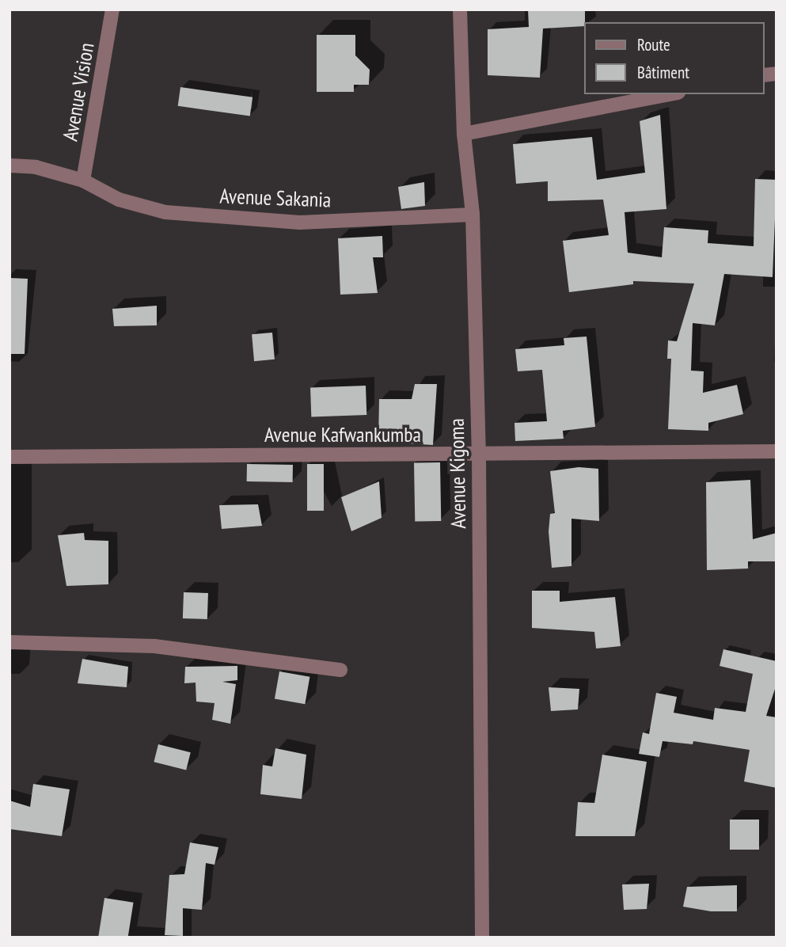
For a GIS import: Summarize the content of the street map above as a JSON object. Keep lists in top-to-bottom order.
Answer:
{
  "streets": {
    "street": [
      "Avenue Vision",
      "Avenue Sakania",
      "Avenue Kafwankumba",
      "Avenue Kigoma"
    ]
  },
  "crossings": [
    ["Avenue Vision", "Avenue Sakania"],
    ["Avenue Sakania", "Avenue Kigoma"],
    ["Avenue Kafwankumba", "Avenue Kigoma"]
  ],
  "legend": ["Route", "Bâtiment"]
}
